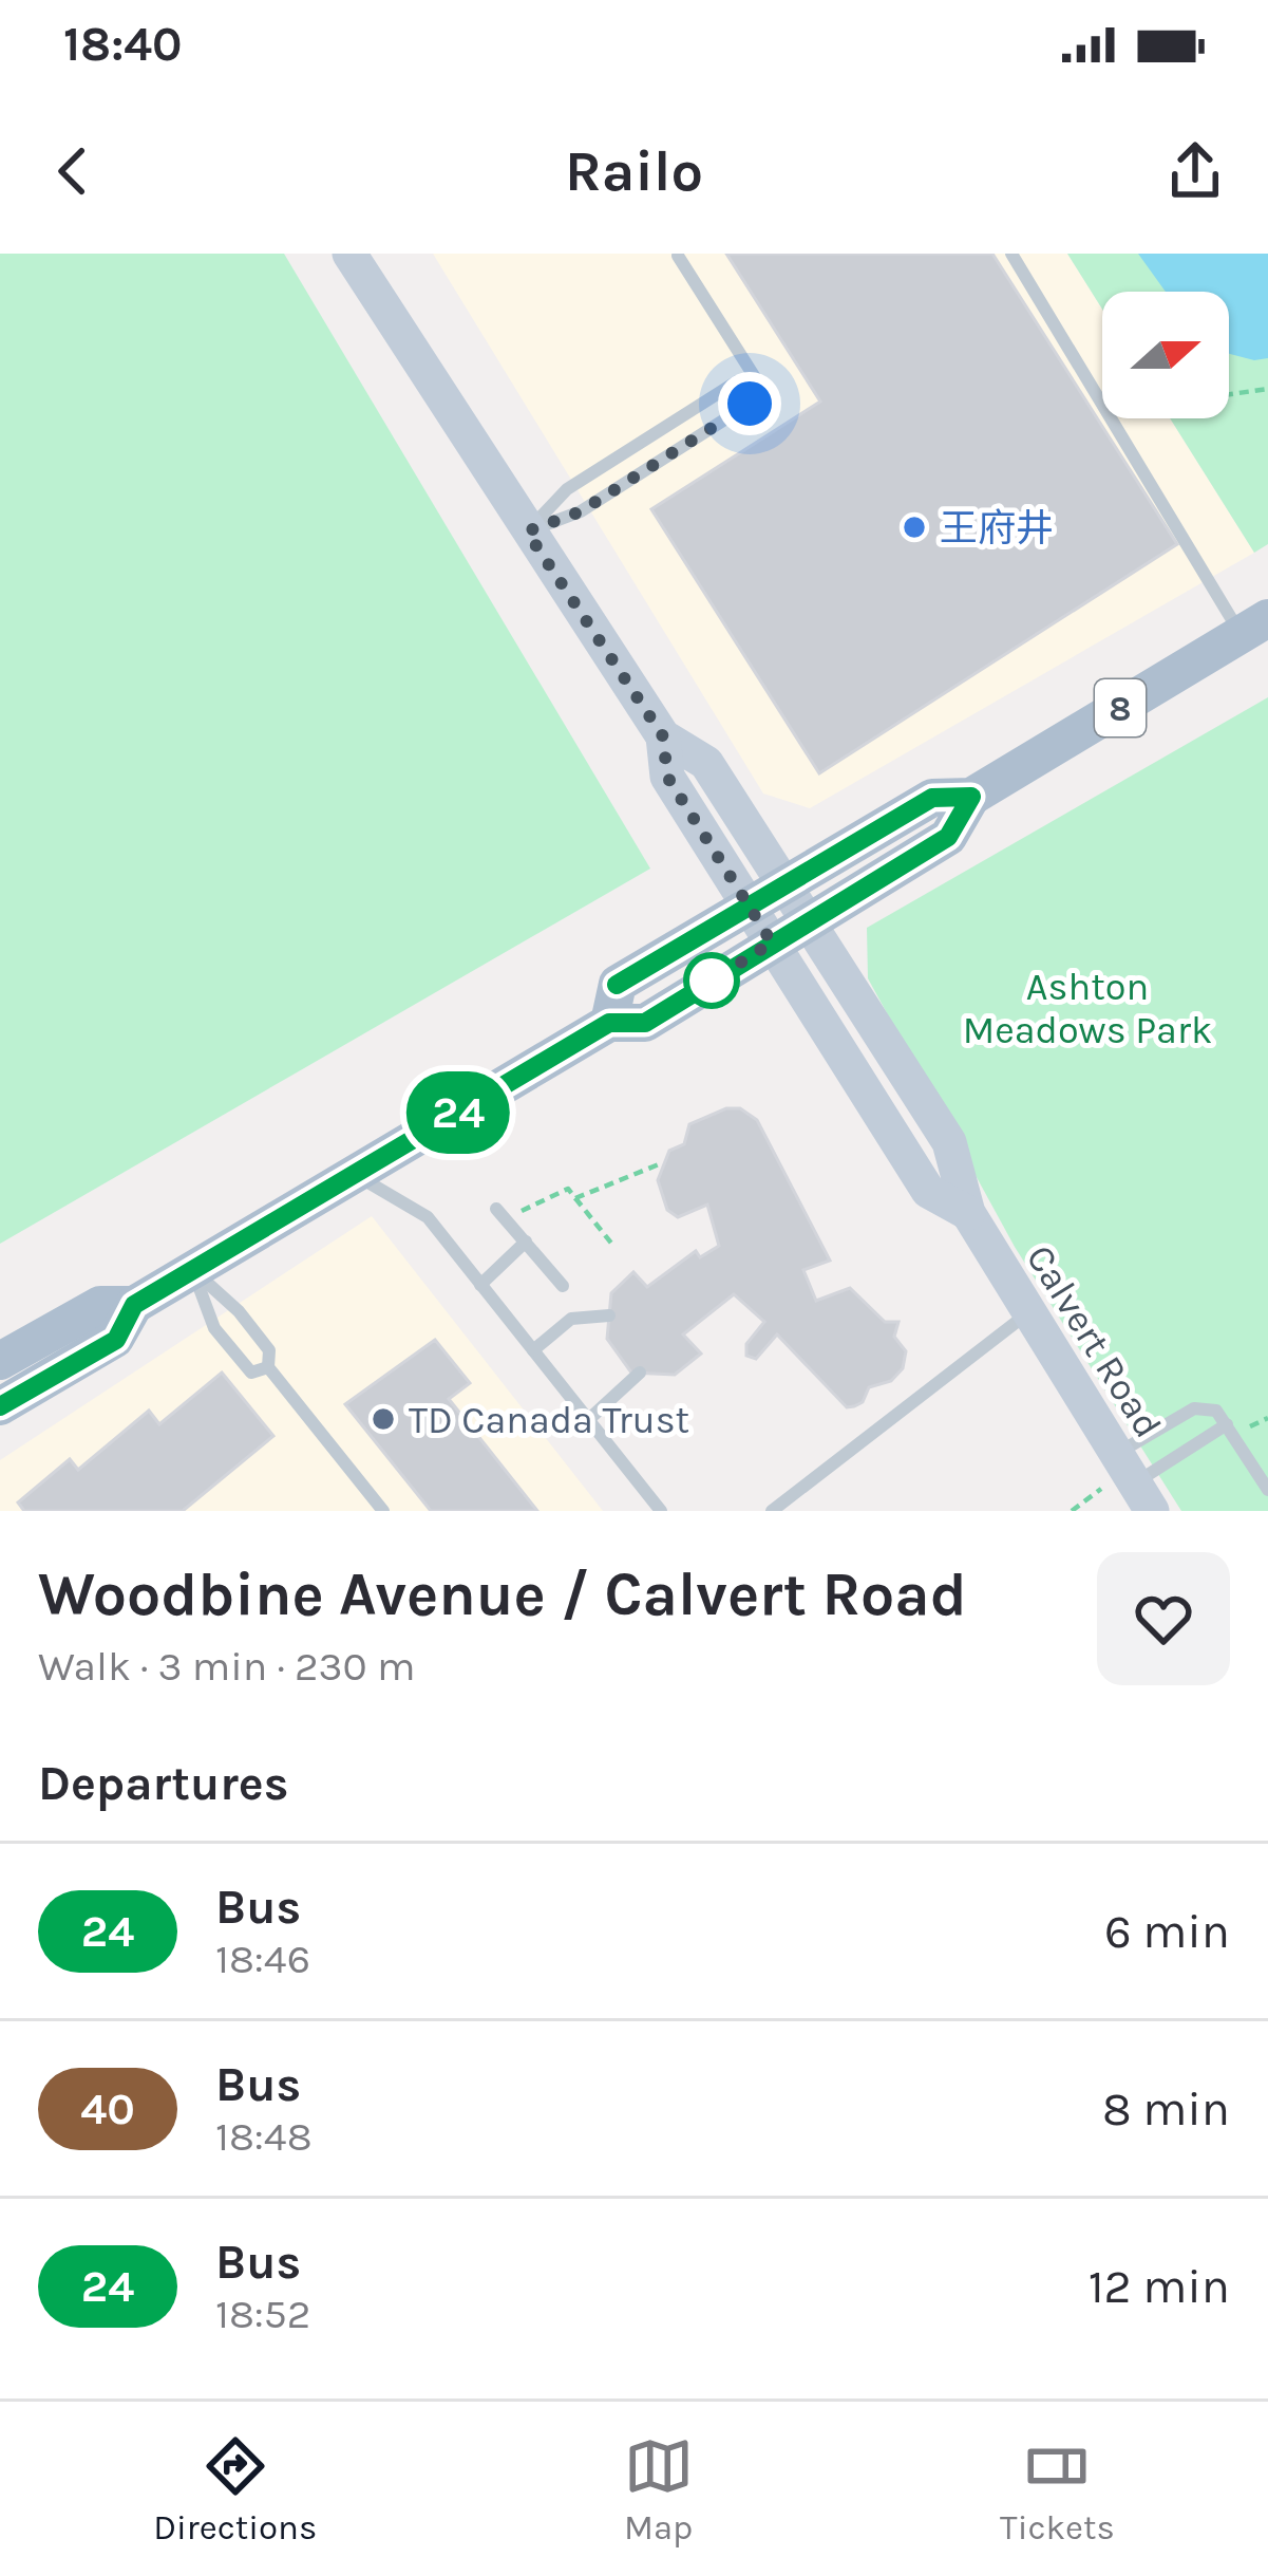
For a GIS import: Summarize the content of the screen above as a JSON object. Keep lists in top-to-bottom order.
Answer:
{
  "streets": {
    "main road": ["8"],
    "street": ["Calvert Road"]
  },
  "crossings": [
    ["8", "Calvert Road"]
  ],
  "parks": ["Ashton Meadows Park"],
  "places": ["王府井", "TD Canada Trust"],
  "lines": ["bus line 24"],
  "north": "right",
  "page": {
    "status": "18:40",
    "header": "Railo",
    "on_map": "24",
    "heading": [
      ["Woodbine Avenue / Calvert Road", "Walk · 3 min · 230 m"],
      "Departures"
    ],
    "list": [
      {
        "mark": "24",
        "name": "Bus",
        "note": "18:46",
        "value": "6 min"
      },
      {
        "mark": "40",
        "name": "Bus",
        "note": "18:48",
        "value": "8 min"
      },
      {
        "mark": "24",
        "name": "Bus",
        "note": "18:52",
        "value": "12 min"
      }
    ],
    "tabs": ["Directions", "Map", "Tickets"]
  }
}
